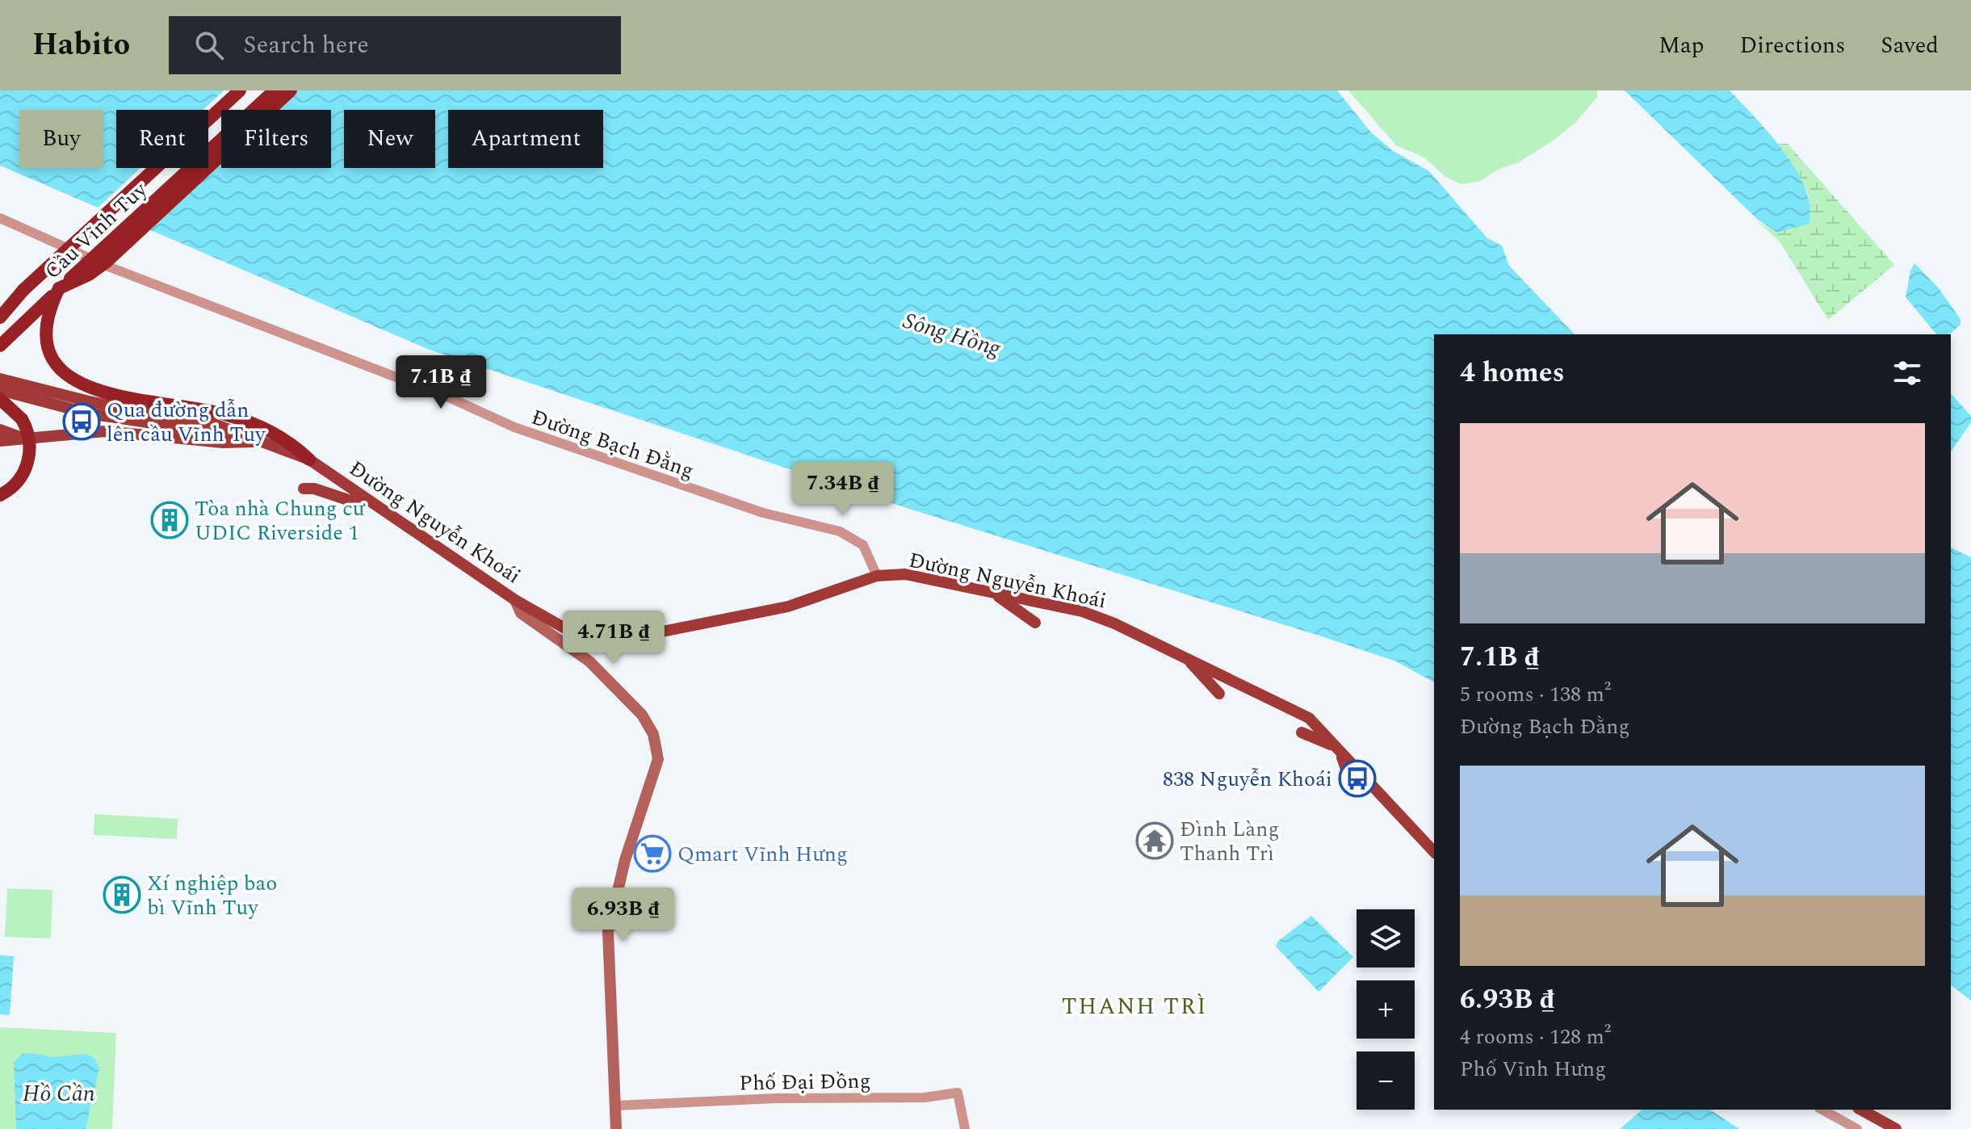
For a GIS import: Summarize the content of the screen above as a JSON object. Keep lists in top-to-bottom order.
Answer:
{
  "streets": {
    "highway": ["Cầu Vĩnh Tuy"],
    "main road": ["Đường Nguyễn Khoái"],
    "street": ["Đường Bạch Đằng", "Phố Đại Đồng"]
  },
  "crossings": [
    ["Đường Bạch Đằng", "Đường Nguyễn Khoái"]
  ],
  "districts": ["THANH TRÌ"],
  "water": ["Sông Hồng", "Hồ Cần"],
  "places": {
    "bus stop": ["Qua đường dẫn lên cầu Vĩnh Tuy", "838 Nguyễn Khoái"],
    "building": ["Tòa nhà Chung cư UDIC Riverside 1", "Xí nghiệp bao bì Vĩnh Tuy"],
    "temple": ["Đình Làng Thanh Trì"],
    "supermarket": ["Qmart Vĩnh Hưng"]
  },
  "page": {
    "header": "Habito",
    "search": "Search here",
    "nav": ["Map", "Directions", "Saved"],
    "chip": [
      "Buy",
      "Rent",
      "Filters",
      "New",
      "Apartment"
    ],
    "heading": "4 homes",
    "price": [
      "7.1B ₫",
      "7.34B ₫",
      "4.71B ₫",
      "6.93B ₫"
    ],
    "list": [
      {
        "name": "7.1B ₫",
        "note": "5 rooms · 138 m² · Đường Bạch Đằng"
      },
      {
        "name": "6.93B ₫",
        "note": "4 rooms · 128 m² · Phố Vĩnh Hưng"
      }
    ],
    "map_buttons": ["+", "−"]
  }
}
